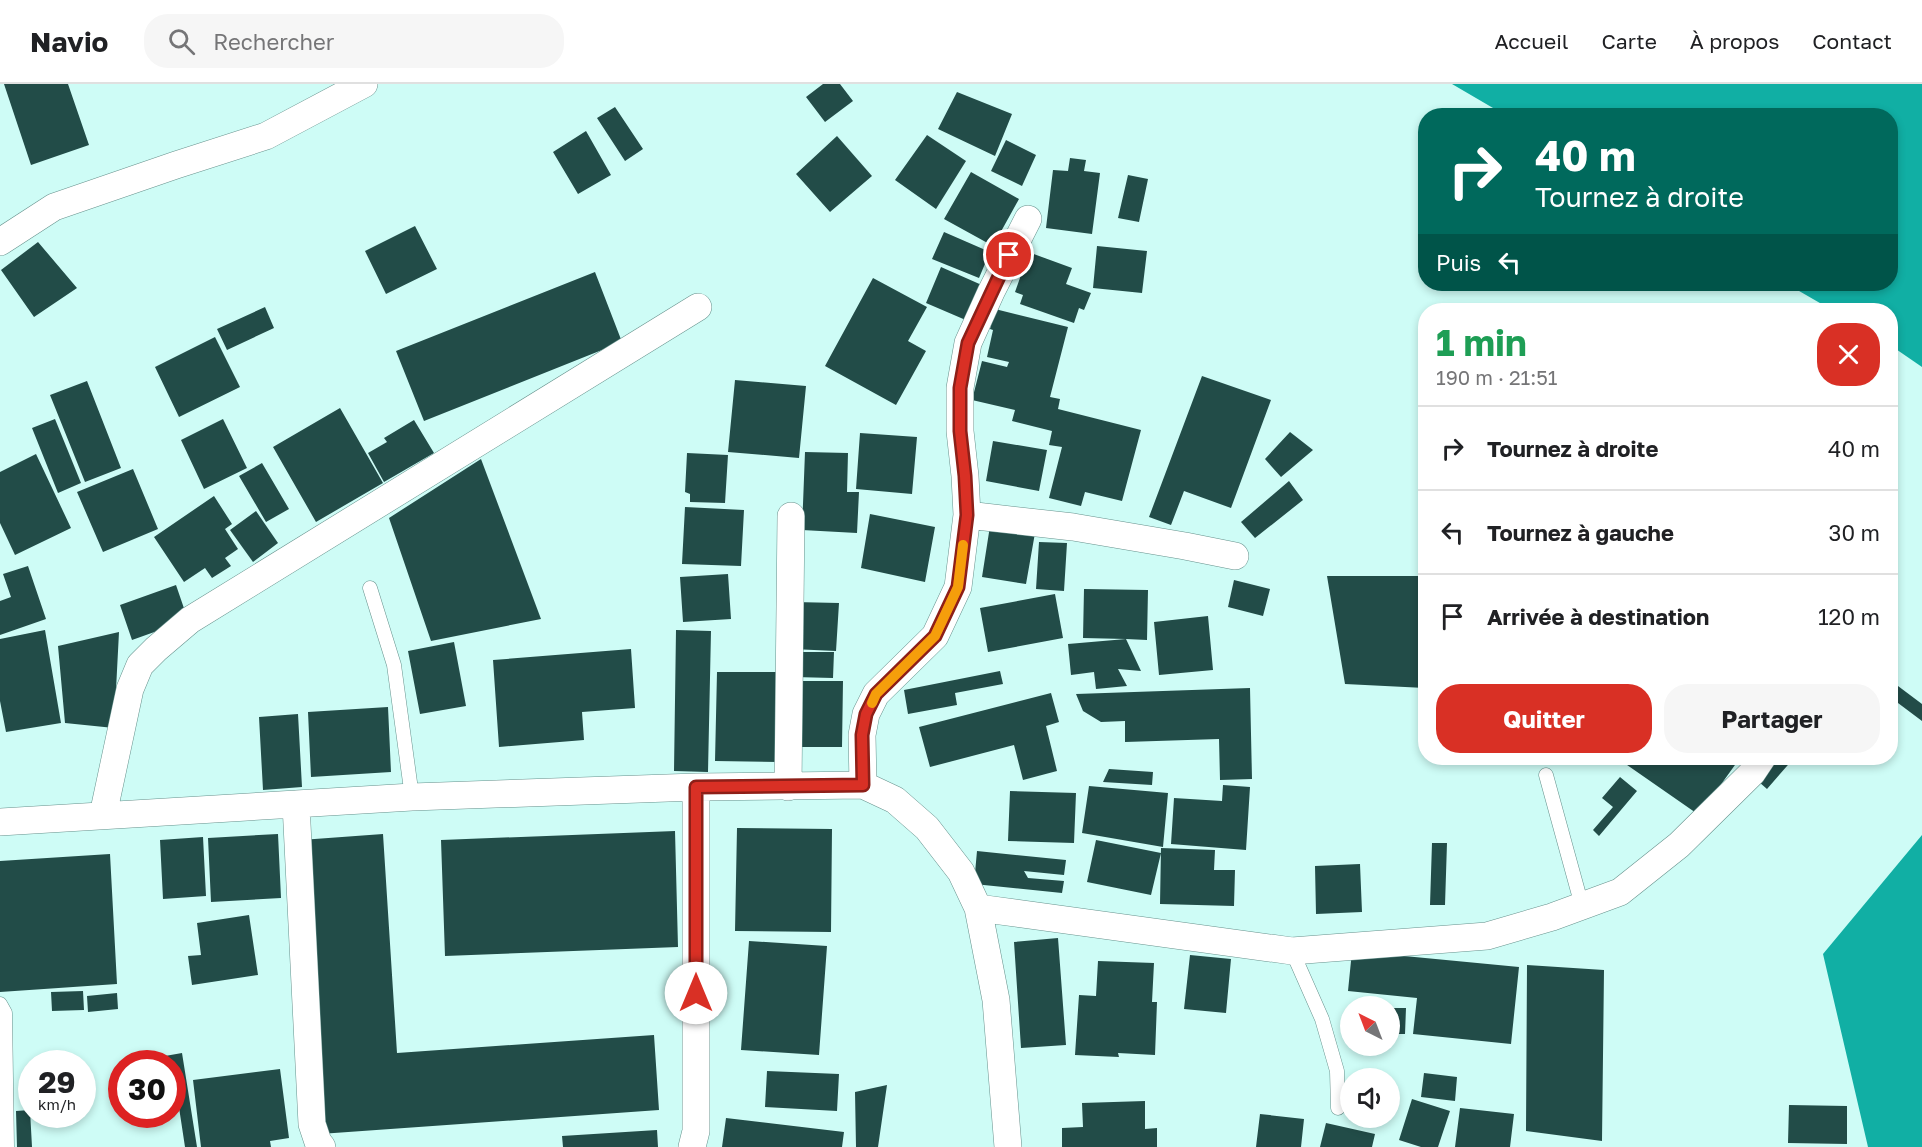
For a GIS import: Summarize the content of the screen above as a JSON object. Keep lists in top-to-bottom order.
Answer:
{
  "north": "top left",
  "page": {
    "header": "Navio",
    "search": "Rechercher",
    "nav": [
      "Accueil",
      "Carte",
      "À propos",
      "Contact"
    ],
    "turn": ["40 m", "Tournez à droite"],
    "then": "Puis",
    "heading": ["1 min", "190 m · 21:51"],
    "list": [
      {
        "name": "Tournez à droite",
        "value": "40 m"
      },
      {
        "name": "Tournez à gauche",
        "value": "30 m"
      },
      {
        "name": "Arrivée à destination",
        "value": "120 m"
      }
    ],
    "buttons": ["Quitter", "Partager"],
    "speed": "29 km/h",
    "limit": "30"
  }
}
